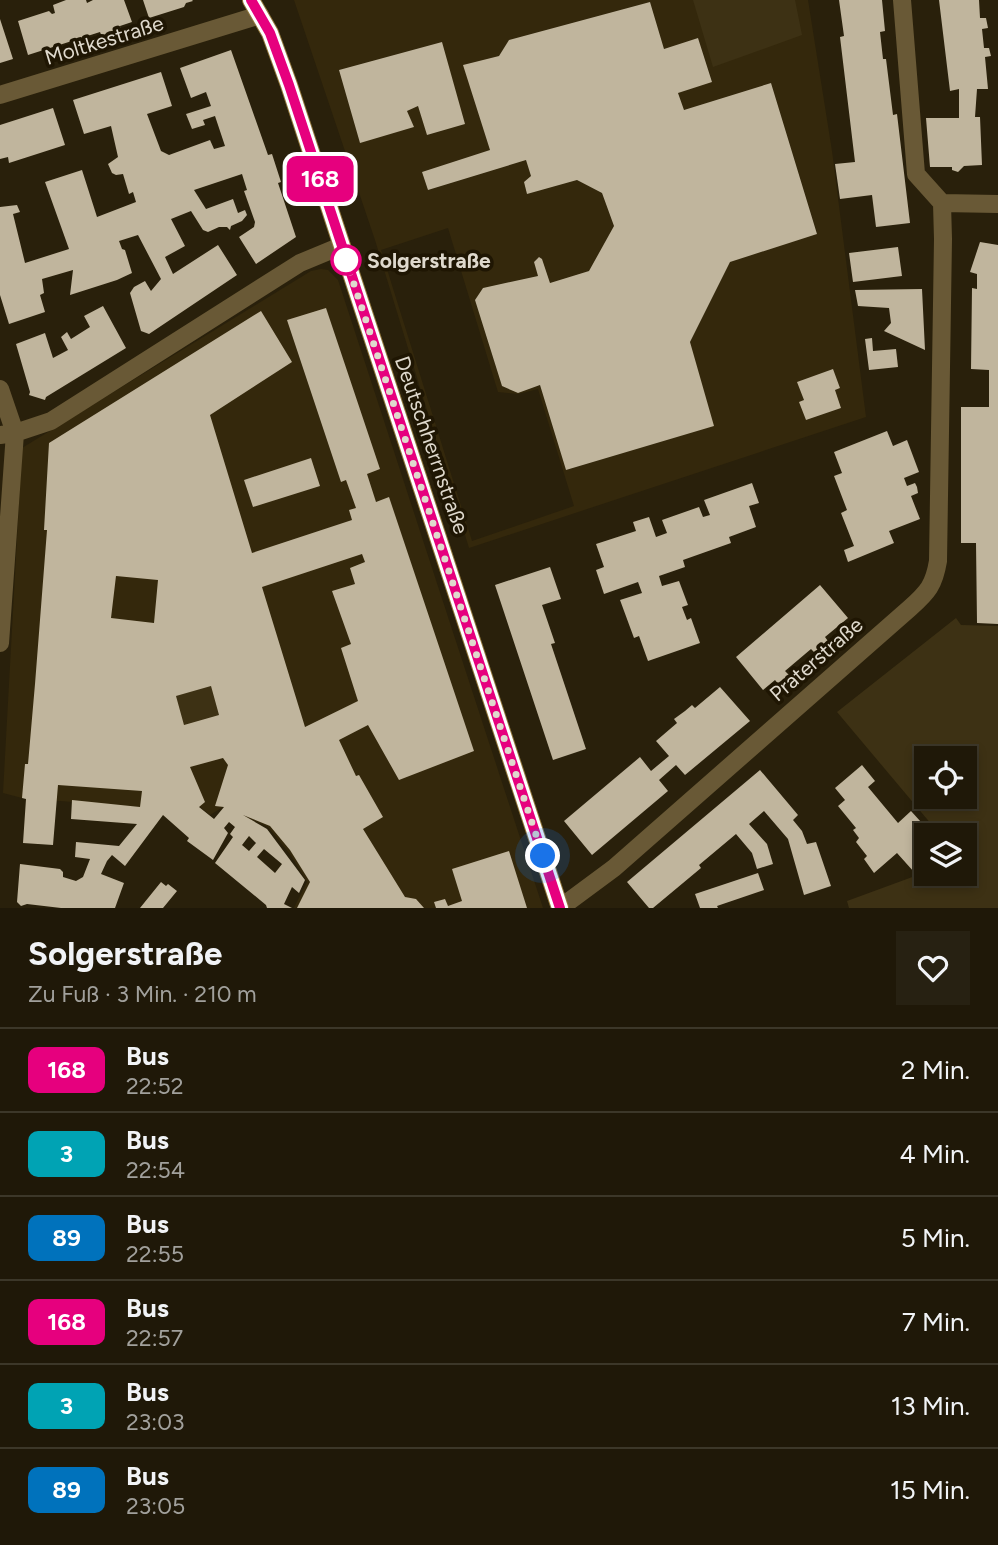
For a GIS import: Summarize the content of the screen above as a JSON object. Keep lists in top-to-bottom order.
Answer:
{
  "streets": {
    "street": ["Moltkestraße", "Deutschherrnstraße", "Praterstraße"]
  },
  "crossings": [
    ["Moltkestraße", "Deutschherrnstraße"],
    ["Deutschherrnstraße", "Praterstraße"]
  ],
  "places": ["Solgerstraße"],
  "lines": ["bus line 168"],
  "page": {
    "on_map": "168",
    "heading": ["Solgerstraße", "Zu Fuß · 3 Min. · 210 m"],
    "list": [
      {
        "mark": "168",
        "name": "Bus",
        "note": "22:52",
        "value": "2 Min."
      },
      {
        "mark": "3",
        "name": "Bus",
        "note": "22:54",
        "value": "4 Min."
      },
      {
        "mark": "89",
        "name": "Bus",
        "note": "22:55",
        "value": "5 Min."
      },
      {
        "mark": "168",
        "name": "Bus",
        "note": "22:57",
        "value": "7 Min."
      },
      {
        "mark": "3",
        "name": "Bus",
        "note": "23:03",
        "value": "13 Min."
      },
      {
        "mark": "89",
        "name": "Bus",
        "note": "23:05",
        "value": "15 Min."
      }
    ]
  }
}
